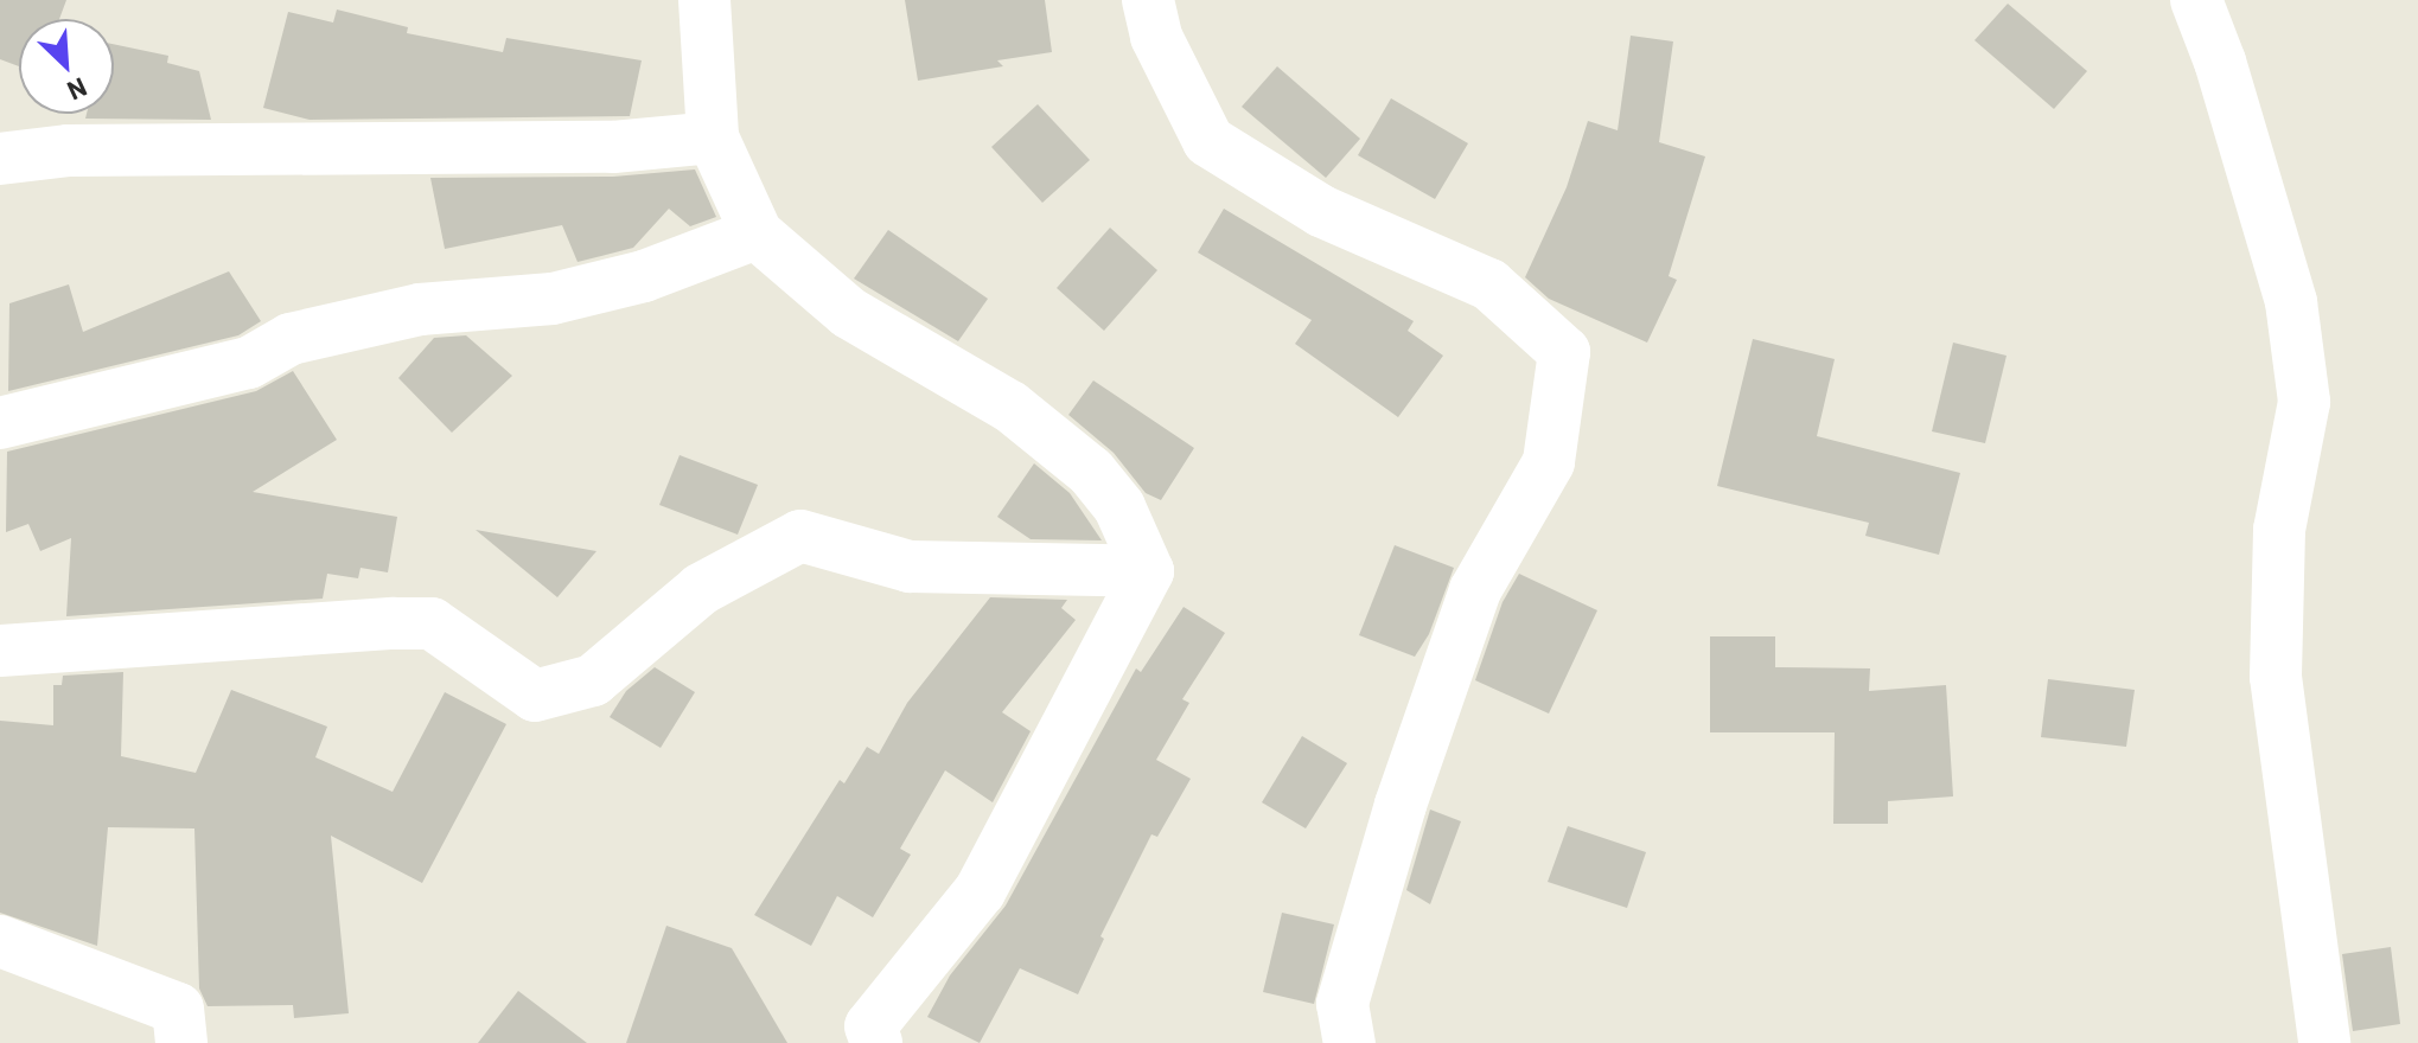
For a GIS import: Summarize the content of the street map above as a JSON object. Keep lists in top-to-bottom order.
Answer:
{
  "north": "bottom right"
}
